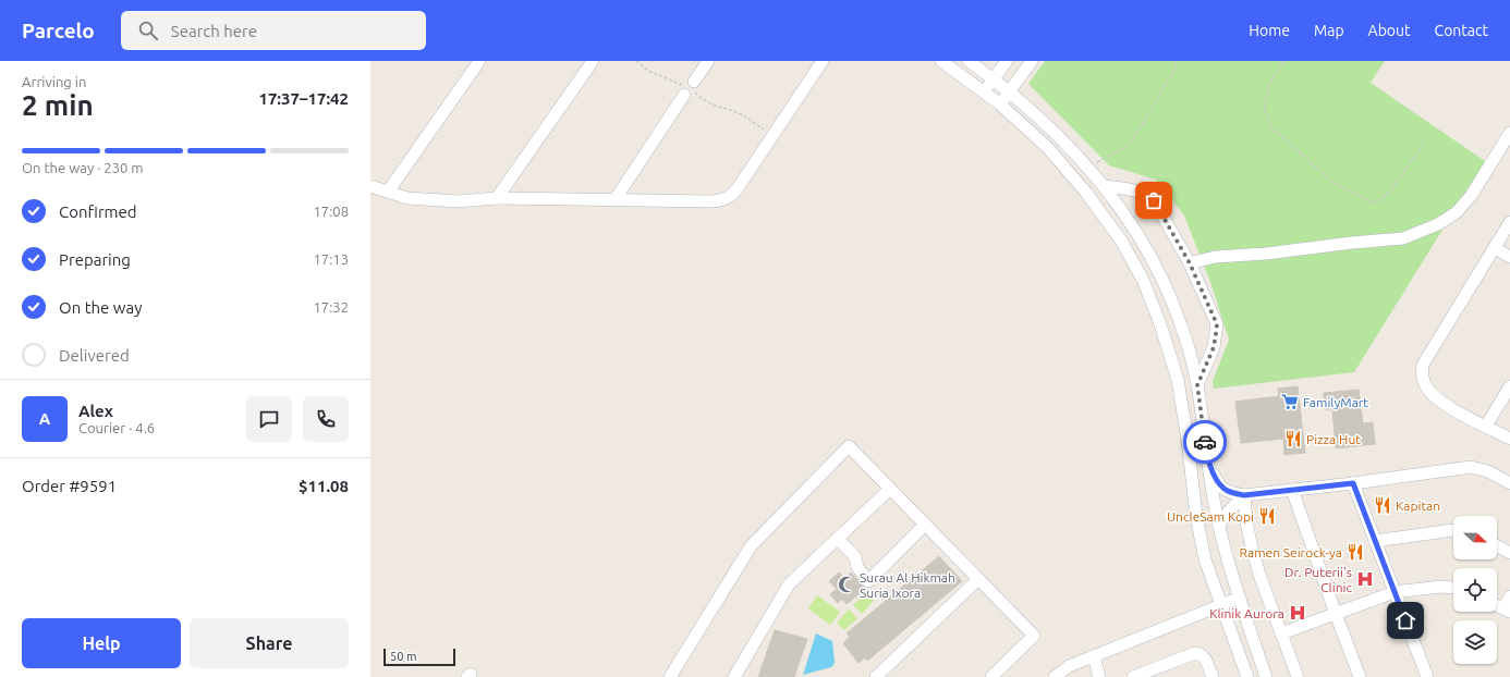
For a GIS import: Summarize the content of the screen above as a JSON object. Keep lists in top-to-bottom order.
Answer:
{
  "places": {
    "supermarket": ["FamilyMart"],
    "restaurant": [
      "Pizza Hut",
      "Kapitan",
      "UncleSam Kopi",
      "Ramen Seirock-ya"
    ],
    "hospital": ["Dr. Puterii's Clinic", "Klinik Aurora"],
    "mosque": ["Surau Al Hikmah Suria Ixora"]
  },
  "scale_bar": "50 m",
  "north": "right",
  "page": {
    "header": "Parcelo",
    "search": "Search here",
    "nav": [
      "Home",
      "Map",
      "About",
      "Contact"
    ],
    "heading": ["2 min", "Arriving in", "17:37–17:42"],
    "panel": [
      "Alex",
      "Courier · 4.6",
      "Order #9591",
      "$11.08"
    ],
    "bar": "On the way · 230 m",
    "list": [
      ["Confirmed", "17:08"],
      ["Preparing", "17:13"],
      ["On the way", "17:32"],
      "Delivered"
    ],
    "round": "A",
    "buttons": ["Help", "Share"],
    "scale": "50 m"
  }
}
